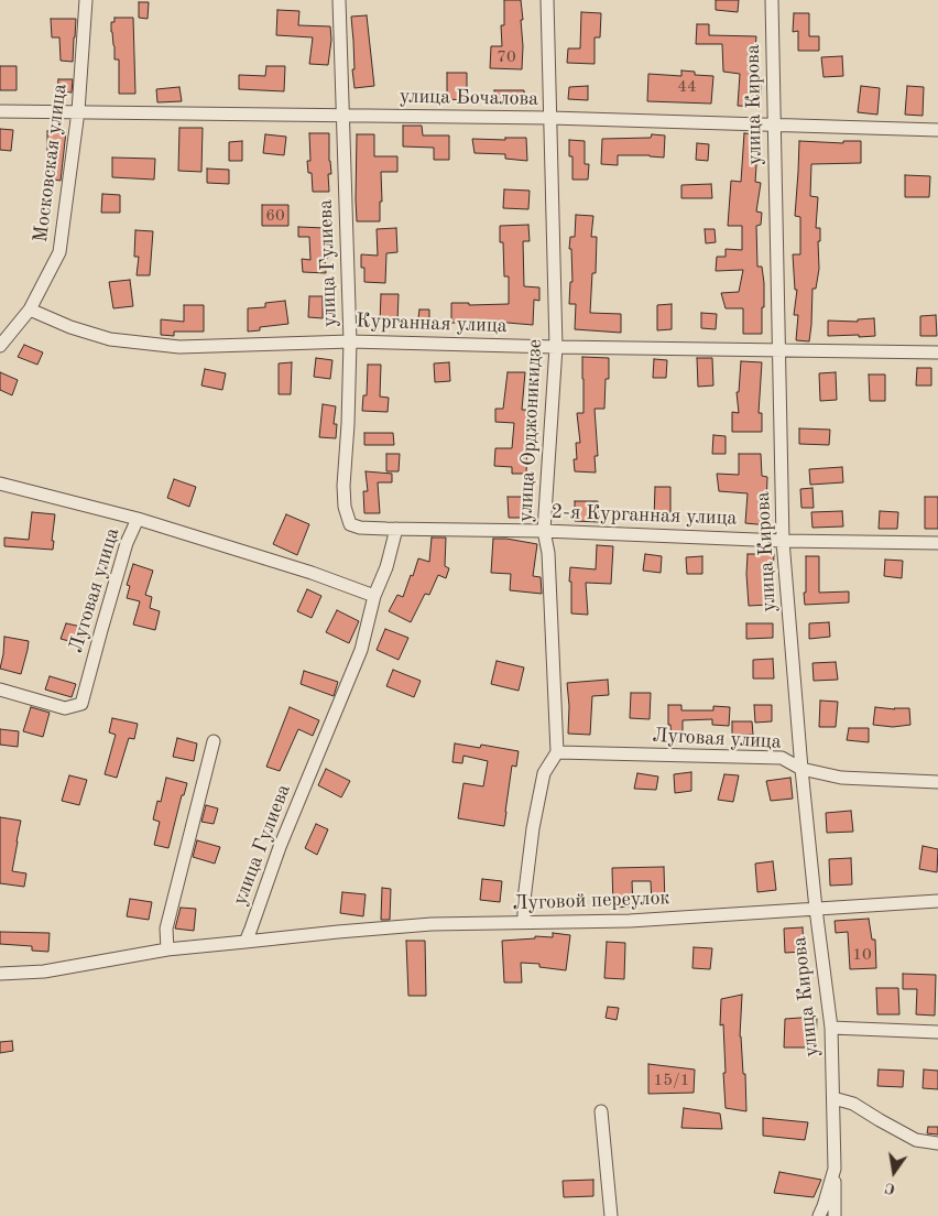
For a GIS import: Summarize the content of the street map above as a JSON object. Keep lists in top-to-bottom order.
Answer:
{
  "streets": {
    "street": [
      "улица Бочалова",
      "улица Кирова",
      "Московская улица",
      "улица Гулиева",
      "Курганная улица",
      "улица Орджоникидзе",
      "2-я Курганная улица",
      "Луговая улица",
      "Луговой переулок"
    ]
  },
  "crossings": [
    ["улица Бочалова", "улица Кирова"],
    ["улица Бочалова", "Московская улица"],
    ["улица Бочалова", "улица Гулиева"],
    ["улица Бочалова", "улица Орджоникидзе"],
    ["улица Кирова", "Курганная улица"],
    ["улица Кирова", "2-я Курганная улица"],
    ["улица Кирова", "Луговая улица"],
    ["улица Кирова", "Луговой переулок"],
    ["Московская улица", "Курганная улица"],
    ["улица Гулиева", "Курганная улица"],
    ["улица Гулиева", "2-я Курганная улица"],
    ["улица Гулиева", "Луговая улица"],
    ["улица Гулиева", "Луговой переулок"],
    ["Курганная улица", "улица Орджоникидзе"],
    ["улица Орджоникидзе", "2-я Курганная улица"],
    ["улица Орджоникидзе", "Луговая улица"]
  ],
  "house_numbers": [
    "70",
    "44",
    "60",
    "10",
    "15/1"
  ],
  "north": "bottom"
}
